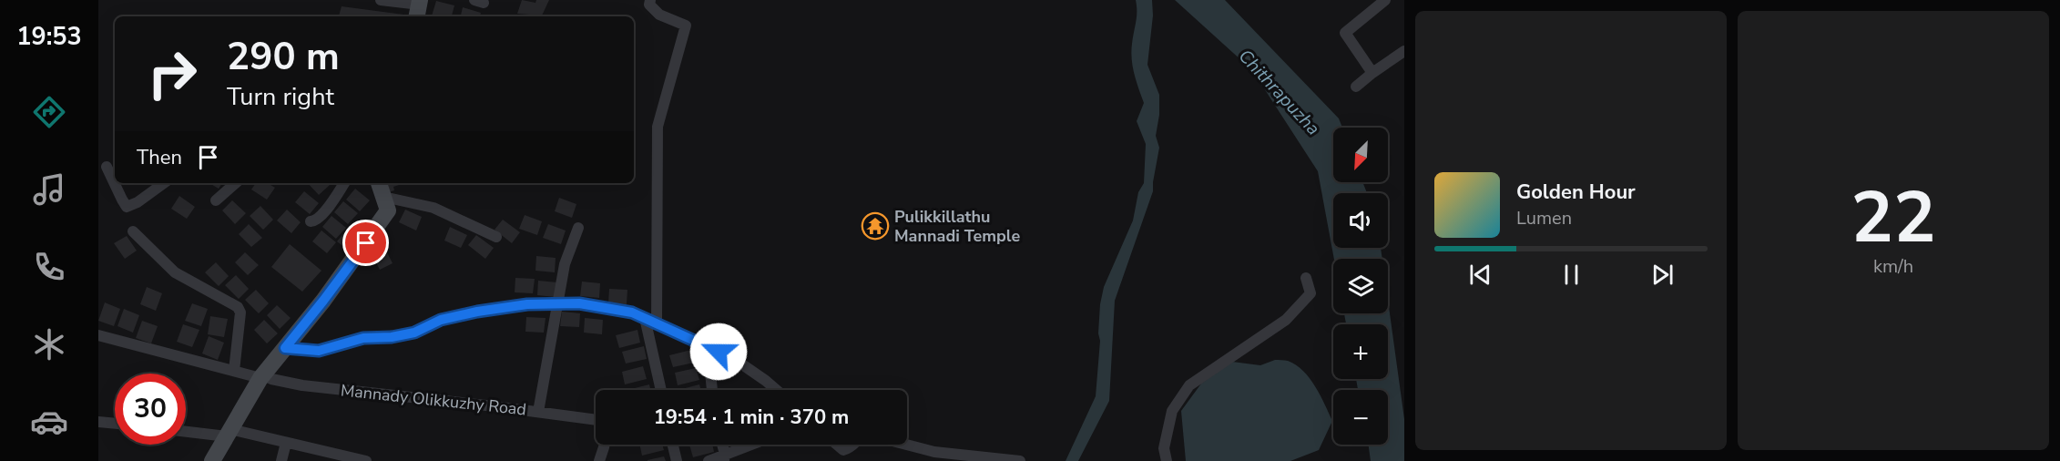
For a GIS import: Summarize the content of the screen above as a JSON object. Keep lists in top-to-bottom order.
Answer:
{
  "streets": {
    "street": ["Mannady Olikkuzhy Road"]
  },
  "water": ["Chithrapuzha"],
  "places": {
    "temple": ["Pulikkillathu Mannadi Temple"]
  },
  "north": "bottom left",
  "page": {
    "tabs": "19:53",
    "tile": ["22", "km/h"],
    "turn": ["290 m", "Turn right"],
    "map_buttons": ["+", "−"],
    "then": "Then",
    "song": ["Golden Hour", "Lumen"],
    "limit": "30",
    "trip": "19:54 · 1 min · 370 m"
  }
}
